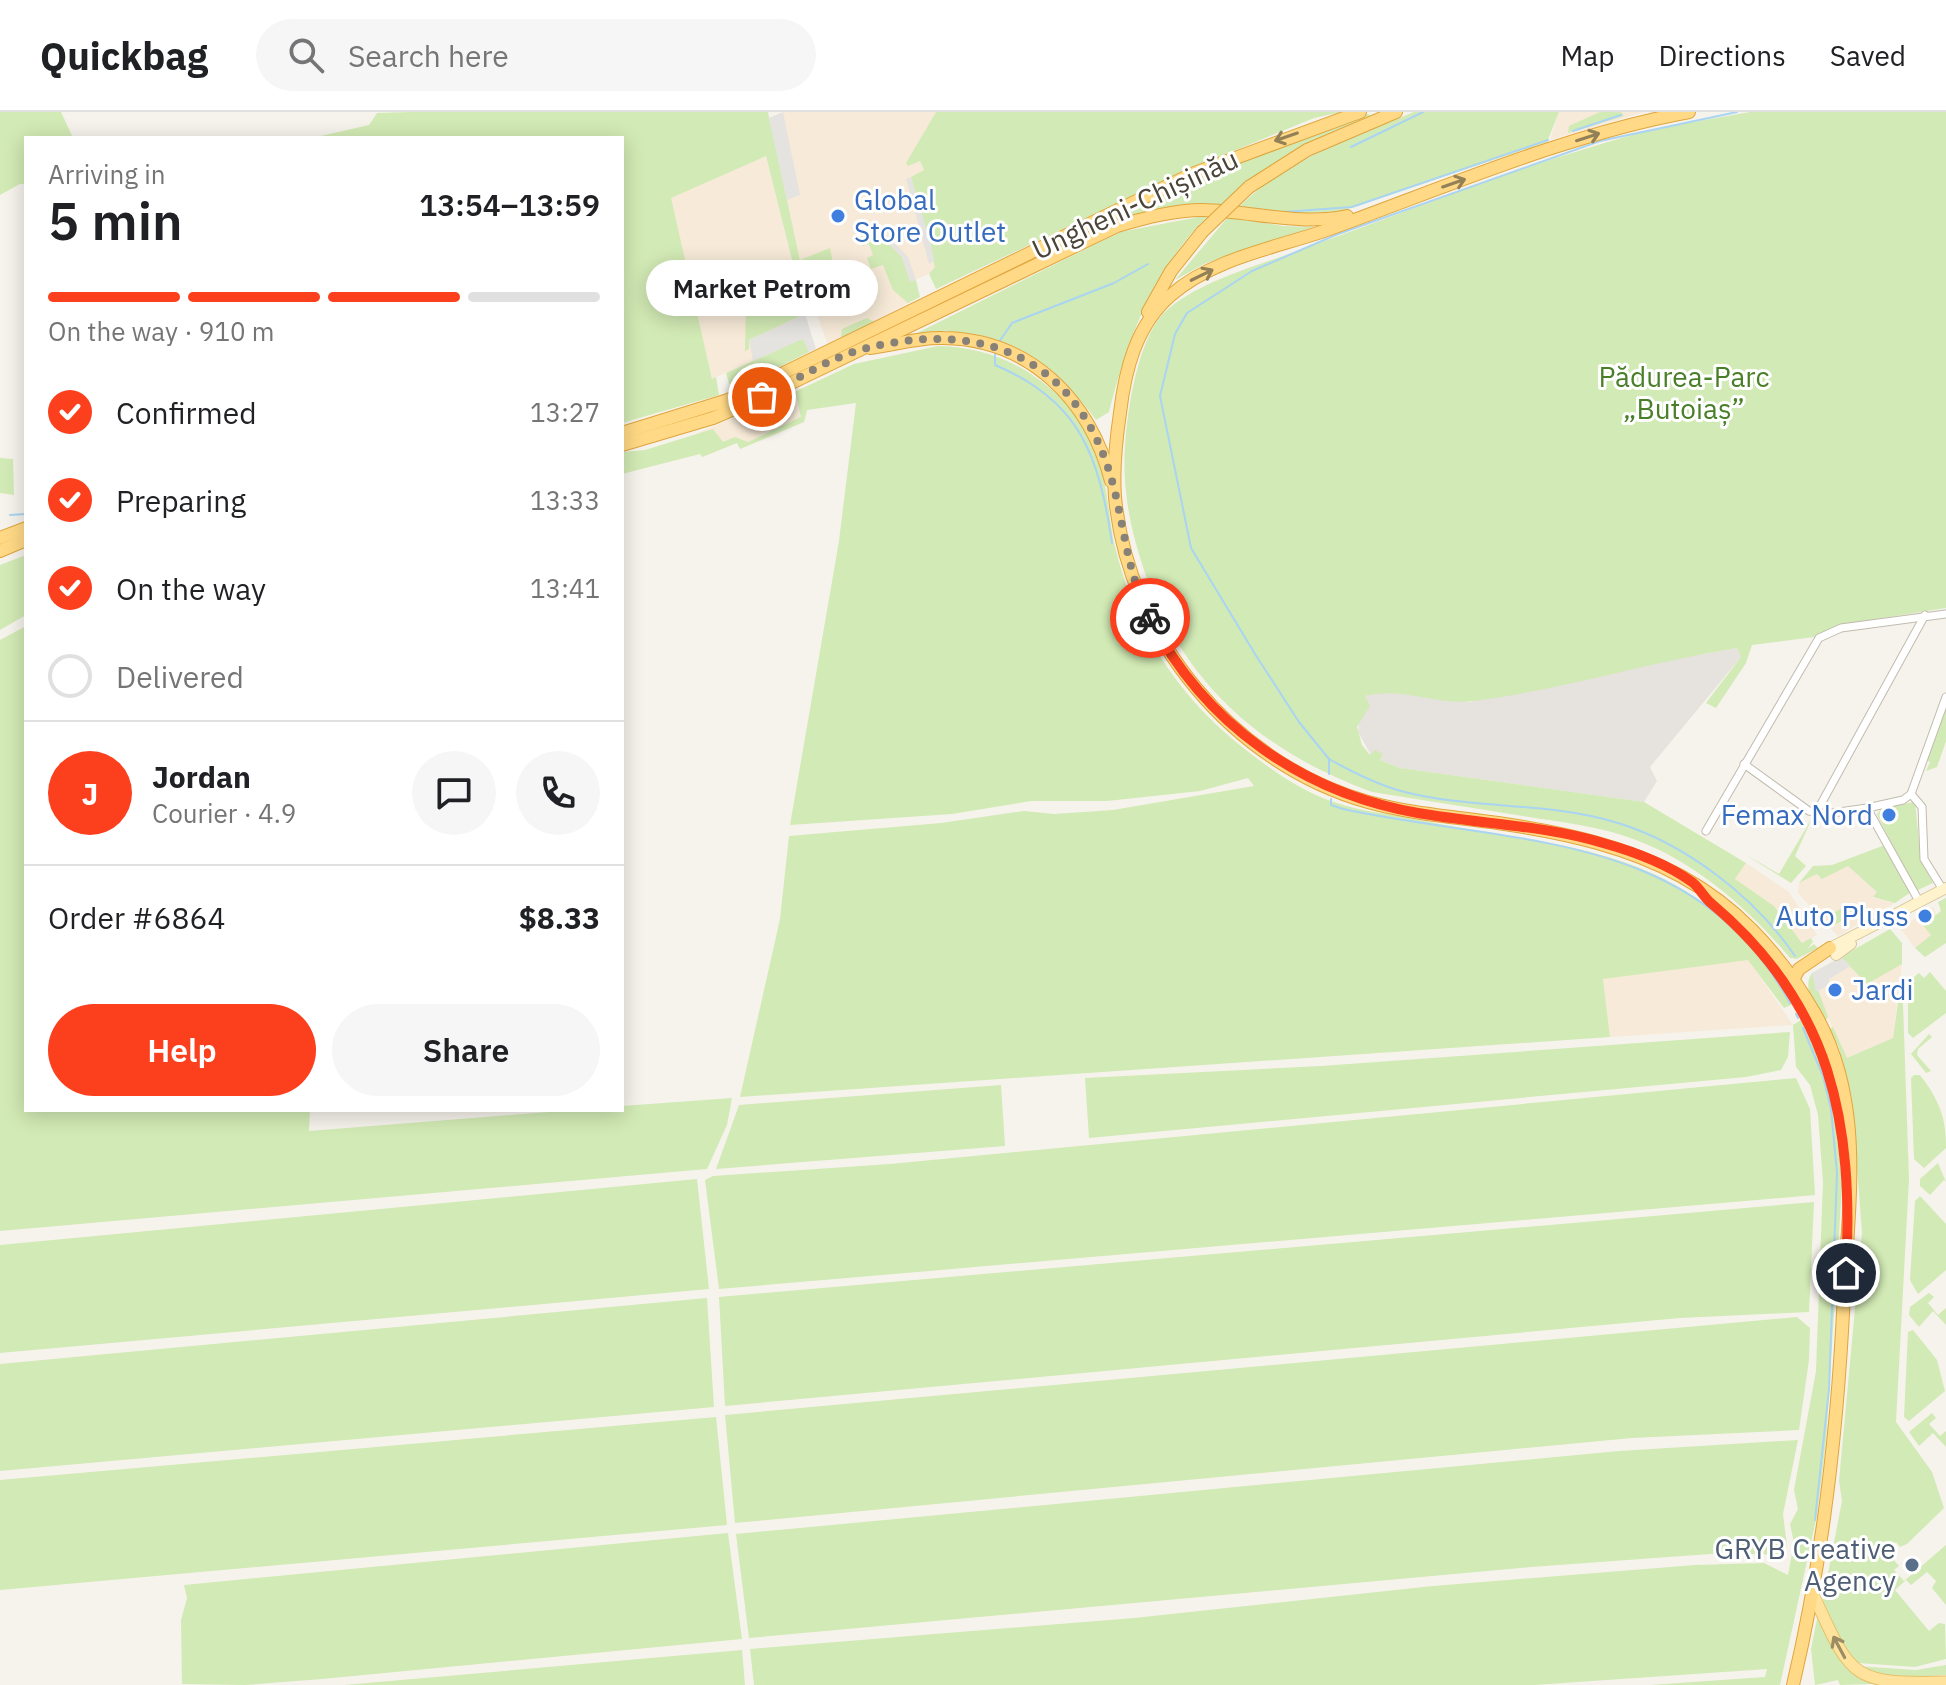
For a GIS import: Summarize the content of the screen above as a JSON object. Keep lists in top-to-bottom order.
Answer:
{
  "streets": {
    "highway": ["Ungheni-Chișinău"]
  },
  "parks": ["Pădurea-Parc „Butoiaș”"],
  "places": [
    "Global Store Outlet",
    "Market Petrom",
    "Femax Nord",
    "Auto Pluss",
    "Jardi",
    "GRYB Creative Agency"
  ],
  "page": {
    "header": "Quickbag",
    "search": "Search here",
    "nav": ["Map", "Directions", "Saved"],
    "heading": ["5 min", "Arriving in", "13:54–13:59"],
    "panel": [
      "Jordan",
      "Courier · 4.9",
      "Order #6864",
      "$8.33"
    ],
    "bubble": "Market Petrom",
    "bar": "On the way · 910 m",
    "list": [
      ["Confirmed", "13:27"],
      ["Preparing", "13:33"],
      ["On the way", "13:41"],
      "Delivered"
    ],
    "round": "J",
    "buttons": ["Help", "Share"]
  }
}
